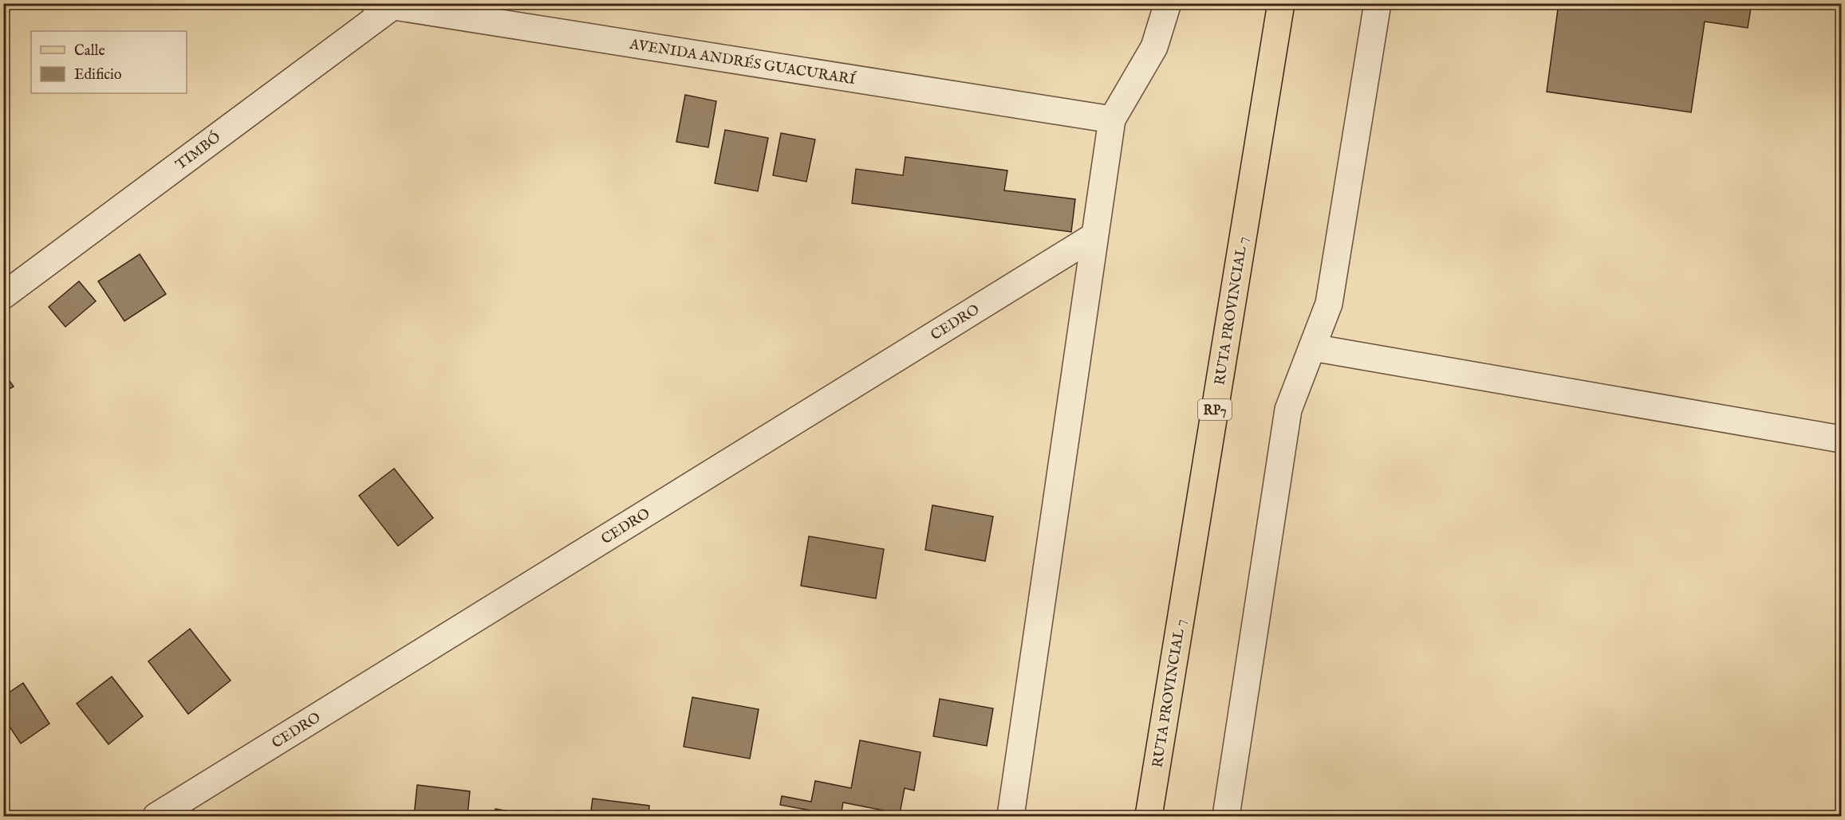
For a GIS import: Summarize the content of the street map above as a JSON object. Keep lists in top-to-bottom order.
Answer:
{
  "streets": {
    "main road": ["RUTA PROVINCIAL 7", "RP7"],
    "street": ["AVENIDA ANDRÉS GUACURARÍ", "TIMBÓ", "CEDRO"]
  },
  "crossings": [
    ["AVENIDA ANDRÉS GUACURARÍ", "TIMBÓ"]
  ],
  "legend": ["Calle", "Edificio"]
}
